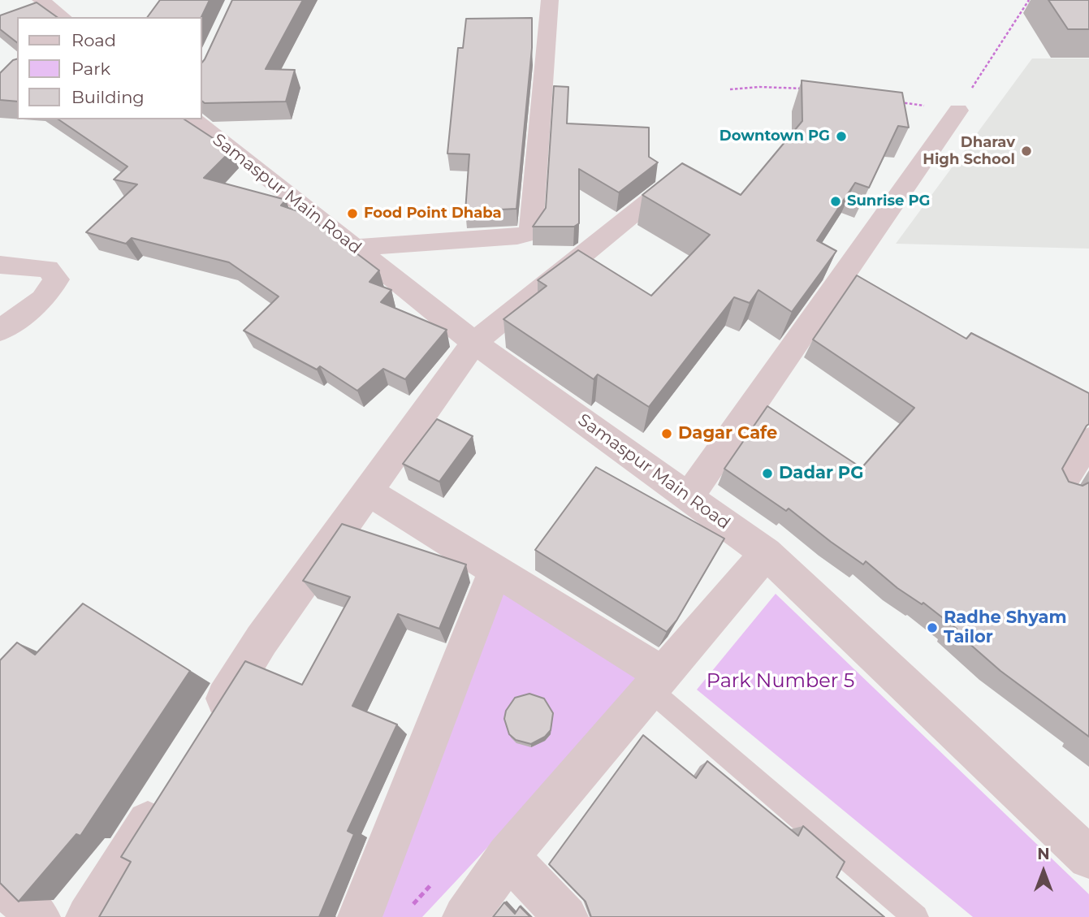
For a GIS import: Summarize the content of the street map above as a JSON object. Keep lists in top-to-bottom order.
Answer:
{
  "streets": {
    "street": ["Samaspur Main Road"]
  },
  "parks": ["Park Number 5"],
  "places": [
    "Downtown PG",
    "Dharav High School",
    "Sunrise PG",
    "Food Point Dhaba",
    "Dagar Cafe",
    "Dadar PG",
    "Radhe Shyam Tailor"
  ],
  "legend": ["Road", "Park", "Building"],
  "north": "top"
}
